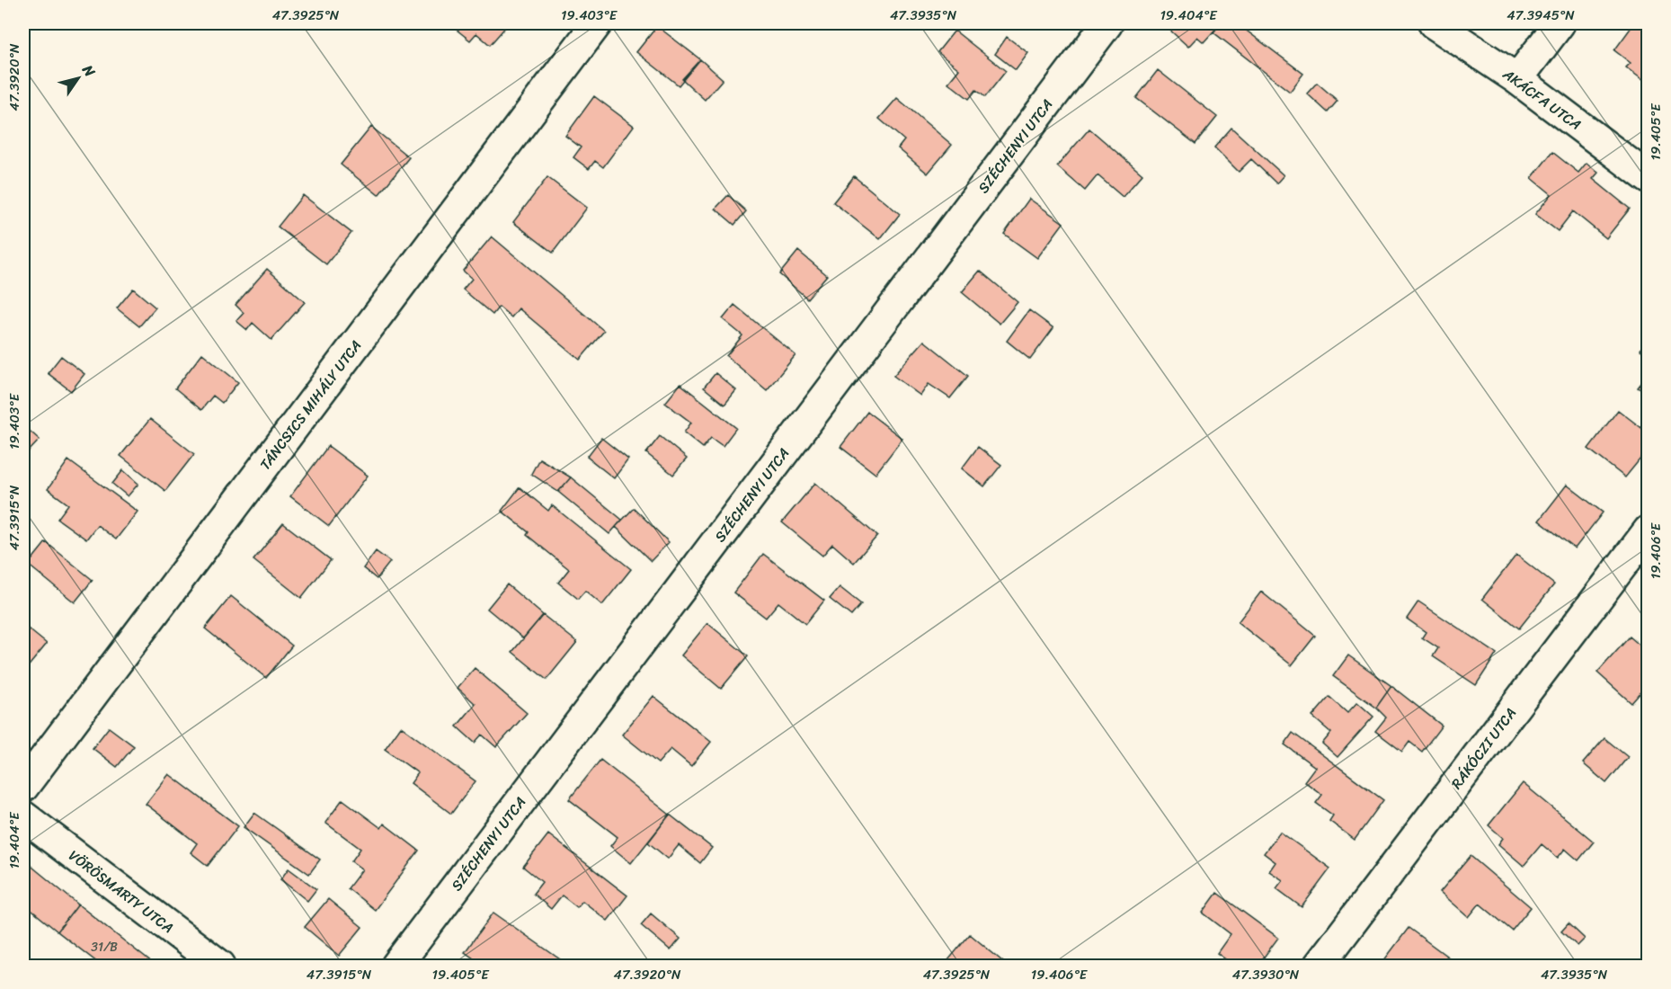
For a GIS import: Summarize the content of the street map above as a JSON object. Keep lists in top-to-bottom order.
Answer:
{
  "streets": {
    "street": [
      "AKÁCFA UTCA",
      "SZÉCHENYI UTCA",
      "TÁNCSICS MIHÁLY UTCA",
      "RÁKÓCZI UTCA",
      "VÖRÖSMARTY UTCA"
    ]
  },
  "house_numbers": ["31/B"],
  "north": "top right",
  "coordinates": [
    "47.3925°N",
    "19.403°E",
    "47.3935°N",
    "19.404°E",
    "47.3945°N",
    "47.3920°N",
    "19.405°E",
    "47.3915°N",
    "19.406°E",
    "47.3930°N"
  ]
}
